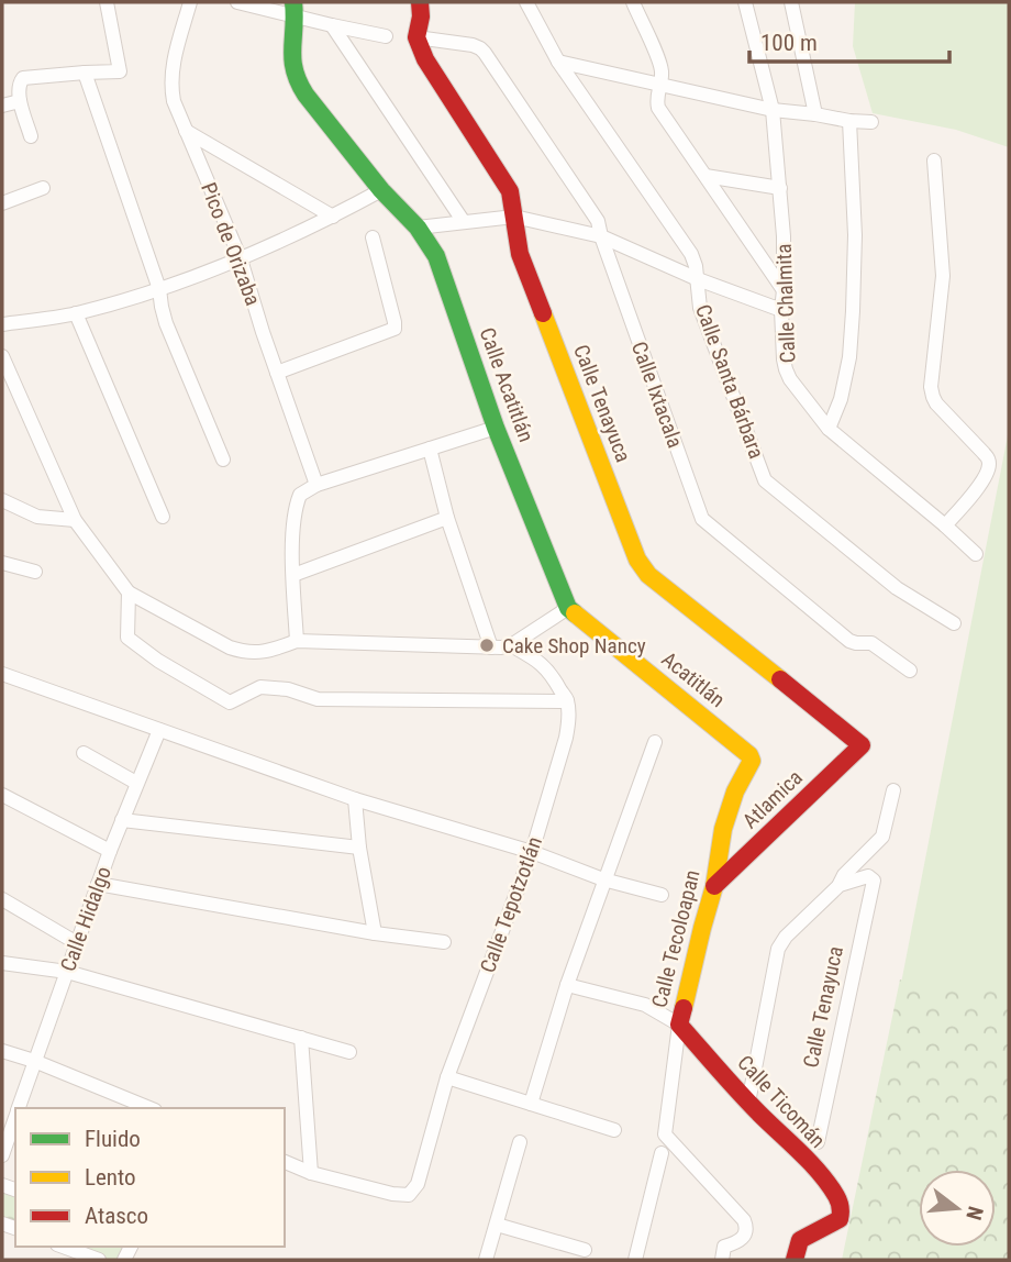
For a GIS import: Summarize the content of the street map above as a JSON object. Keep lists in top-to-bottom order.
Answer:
{
  "streets": {
    "street": [
      "Pico de Orizaba",
      "Calle Chalmita",
      "Calle Santa Bárbara",
      "Calle Acatitlán",
      "Calle Ixtacala",
      "Calle Tenayuca",
      "Acatitlán",
      "Atlamica",
      "Calle Tepotzotlán",
      "Calle Hidalgo",
      "Calle Tecoloapan",
      "Calle Ticomán"
    ]
  },
  "crossings": [
    ["Calle Acatitlán", "Acatitlán"],
    ["Calle Ixtacala", "Calle Tenayuca"],
    ["Calle Tenayuca", "Atlamica"],
    ["Acatitlán", "Calle Tecoloapan"],
    ["Atlamica", "Calle Tecoloapan"],
    ["Calle Tecoloapan", "Calle Ticomán"]
  ],
  "places": ["Cake Shop Nancy"],
  "legend": ["Fluido", "Lento", "Atasco"],
  "scale_bar": "100 m",
  "north": "right"
}
